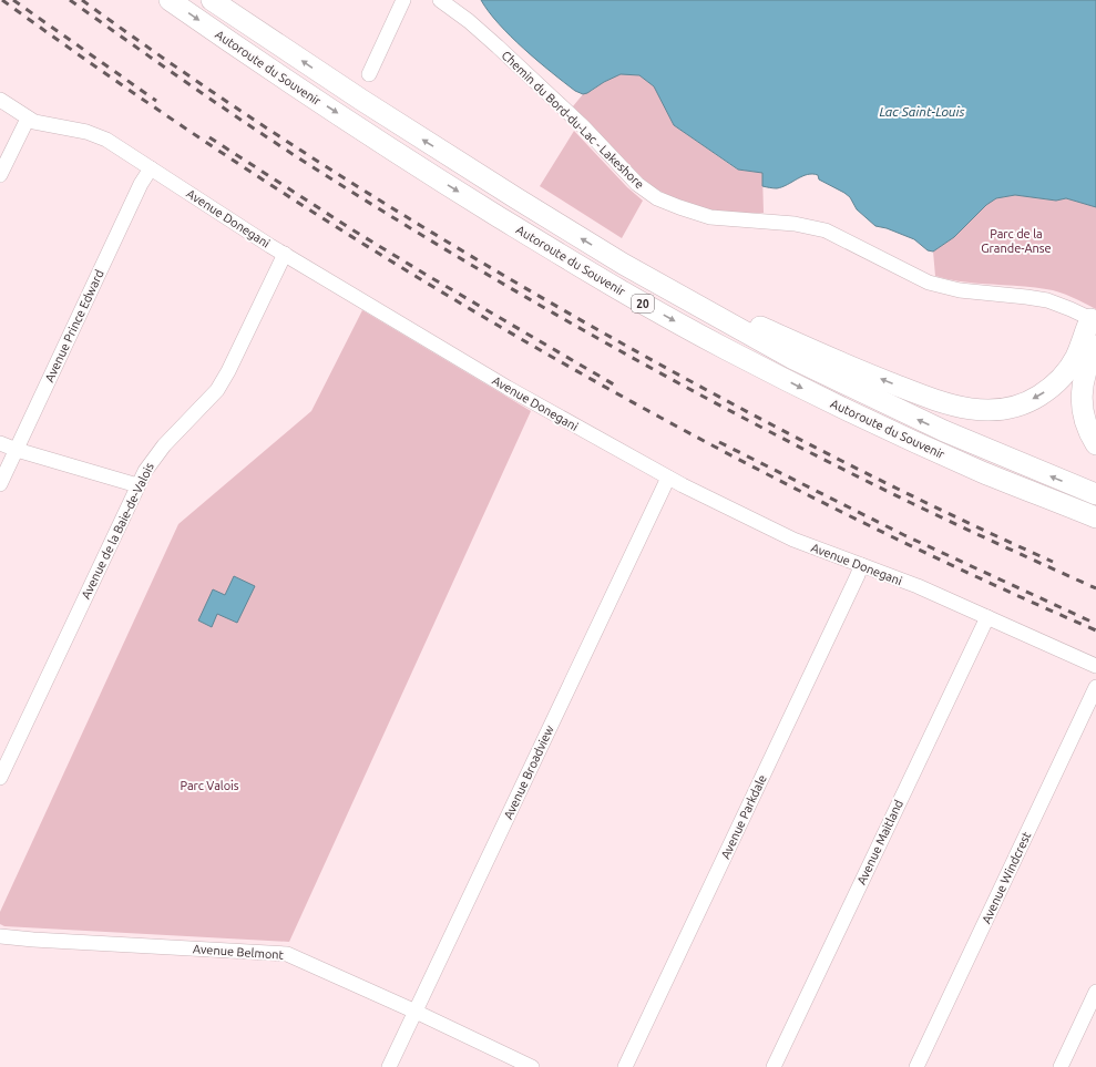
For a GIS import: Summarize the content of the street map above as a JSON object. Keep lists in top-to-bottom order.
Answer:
{
  "streets": {
    "highway": ["Autoroute du Souvenir", "20"],
    "street": [
      "Chemin du Bord-du-Lac - Lakeshore",
      "Avenue Donegani",
      "Avenue Prince Edward",
      "Avenue de la Baie-de-Valois",
      "Avenue Broadview",
      "Avenue Parkdale",
      "Avenue Maitland",
      "Avenue Windcrest",
      "Avenue Belmont"
    ]
  },
  "crossings": [
    ["Avenue Donegani", "Avenue Prince Edward"],
    ["Avenue Donegani", "Avenue de la Baie-de-Valois"],
    ["Avenue Donegani", "Avenue Broadview"],
    ["Avenue Donegani", "Avenue Parkdale"],
    ["Avenue Donegani", "Avenue Maitland"],
    ["Avenue Broadview", "Avenue Belmont"]
  ],
  "water": ["Lac Saint-Louis"],
  "parks": ["Parc de la Grande-Anse", "Parc Valois"]
}
